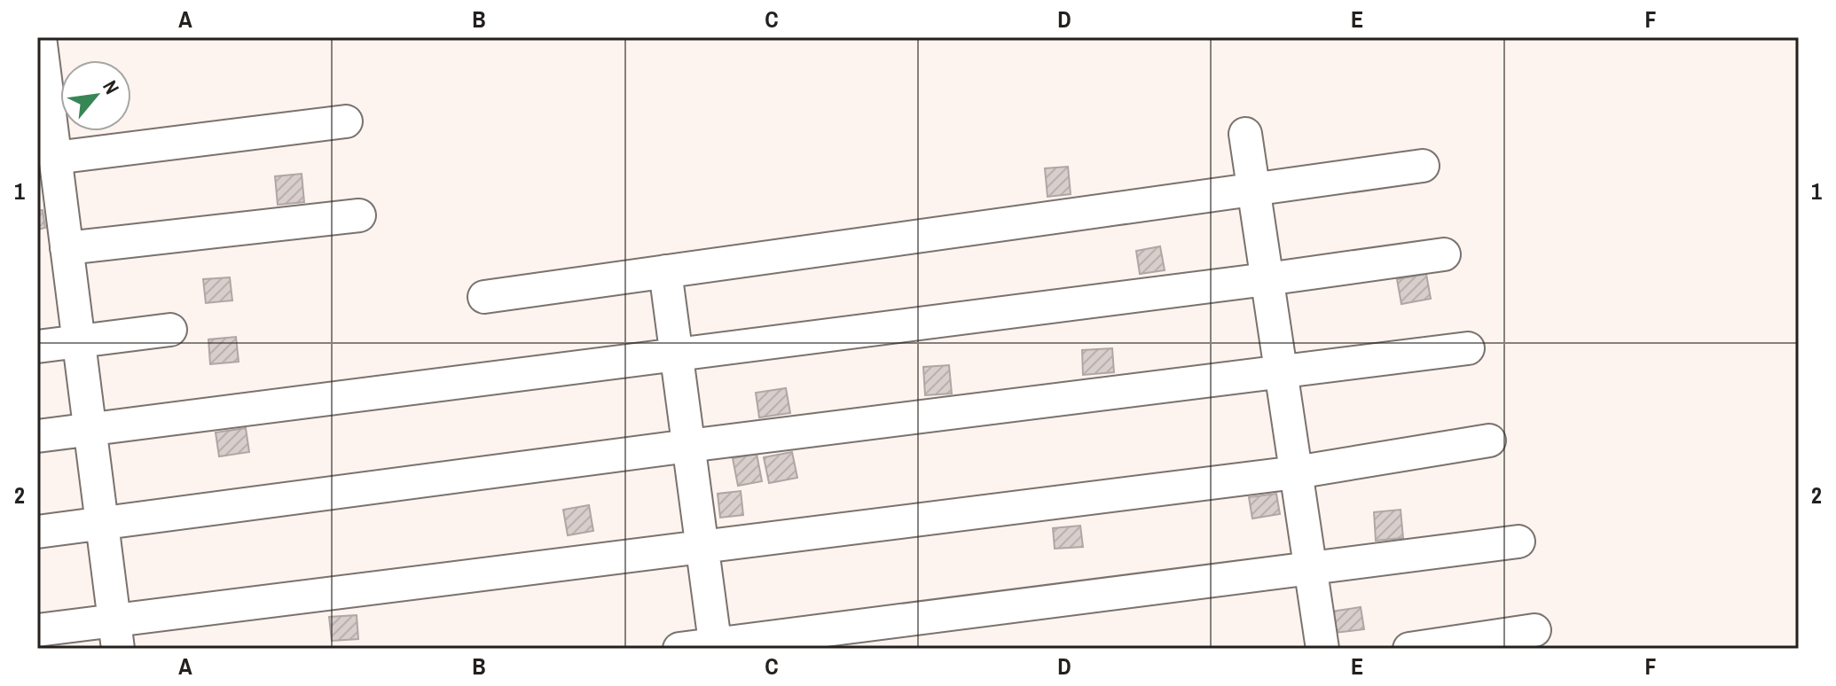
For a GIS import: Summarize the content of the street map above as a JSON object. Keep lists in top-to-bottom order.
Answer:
{
  "north": "top right",
  "grid": {
    "columns": [
      "A",
      "B",
      "C",
      "D",
      "E",
      "F"
    ],
    "rows": ["1", "2"]
  }
}
